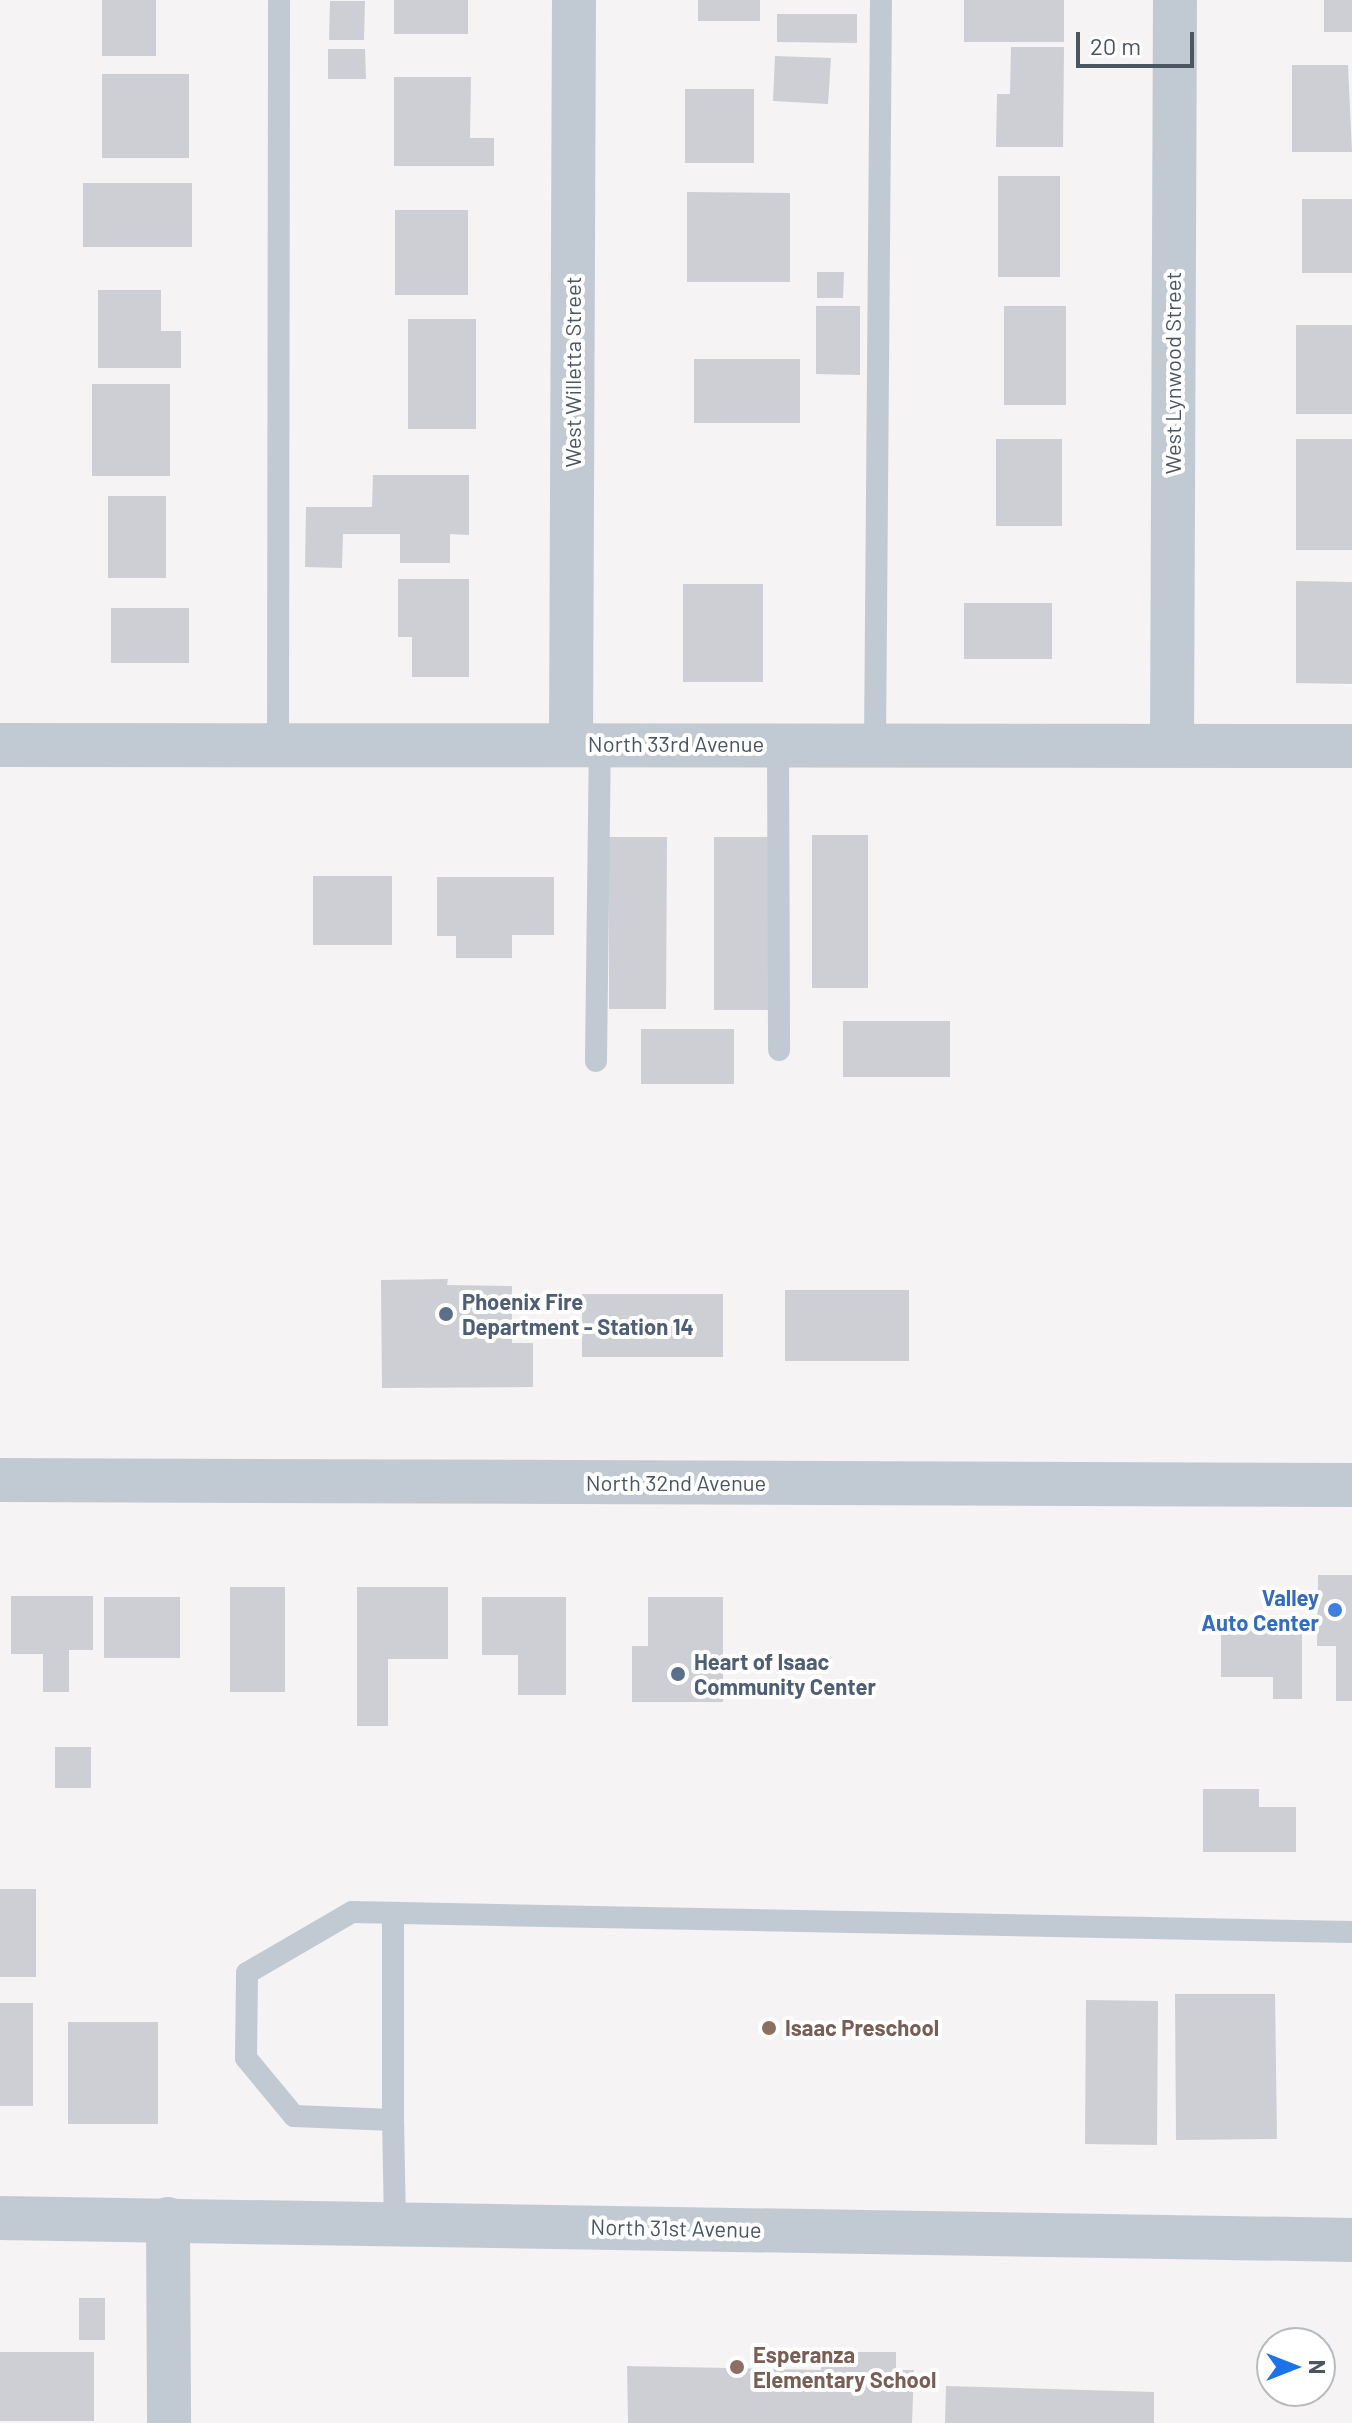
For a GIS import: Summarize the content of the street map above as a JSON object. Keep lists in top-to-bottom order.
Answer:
{
  "streets": {
    "street": [
      "West Willetta Street",
      "West Lynwood Street",
      "North 33rd Avenue",
      "North 32nd Avenue",
      "North 31st Avenue"
    ]
  },
  "crossings": [
    ["West Willetta Street", "North 33rd Avenue"],
    ["West Lynwood Street", "North 33rd Avenue"]
  ],
  "places": [
    "Phoenix Fire Department - Station 14",
    "Valley Auto Center",
    "Heart of Isaac Community Center",
    "Isaac Preschool",
    "Esperanza Elementary School"
  ],
  "scale_bar": "20 m",
  "north": "right"
}
